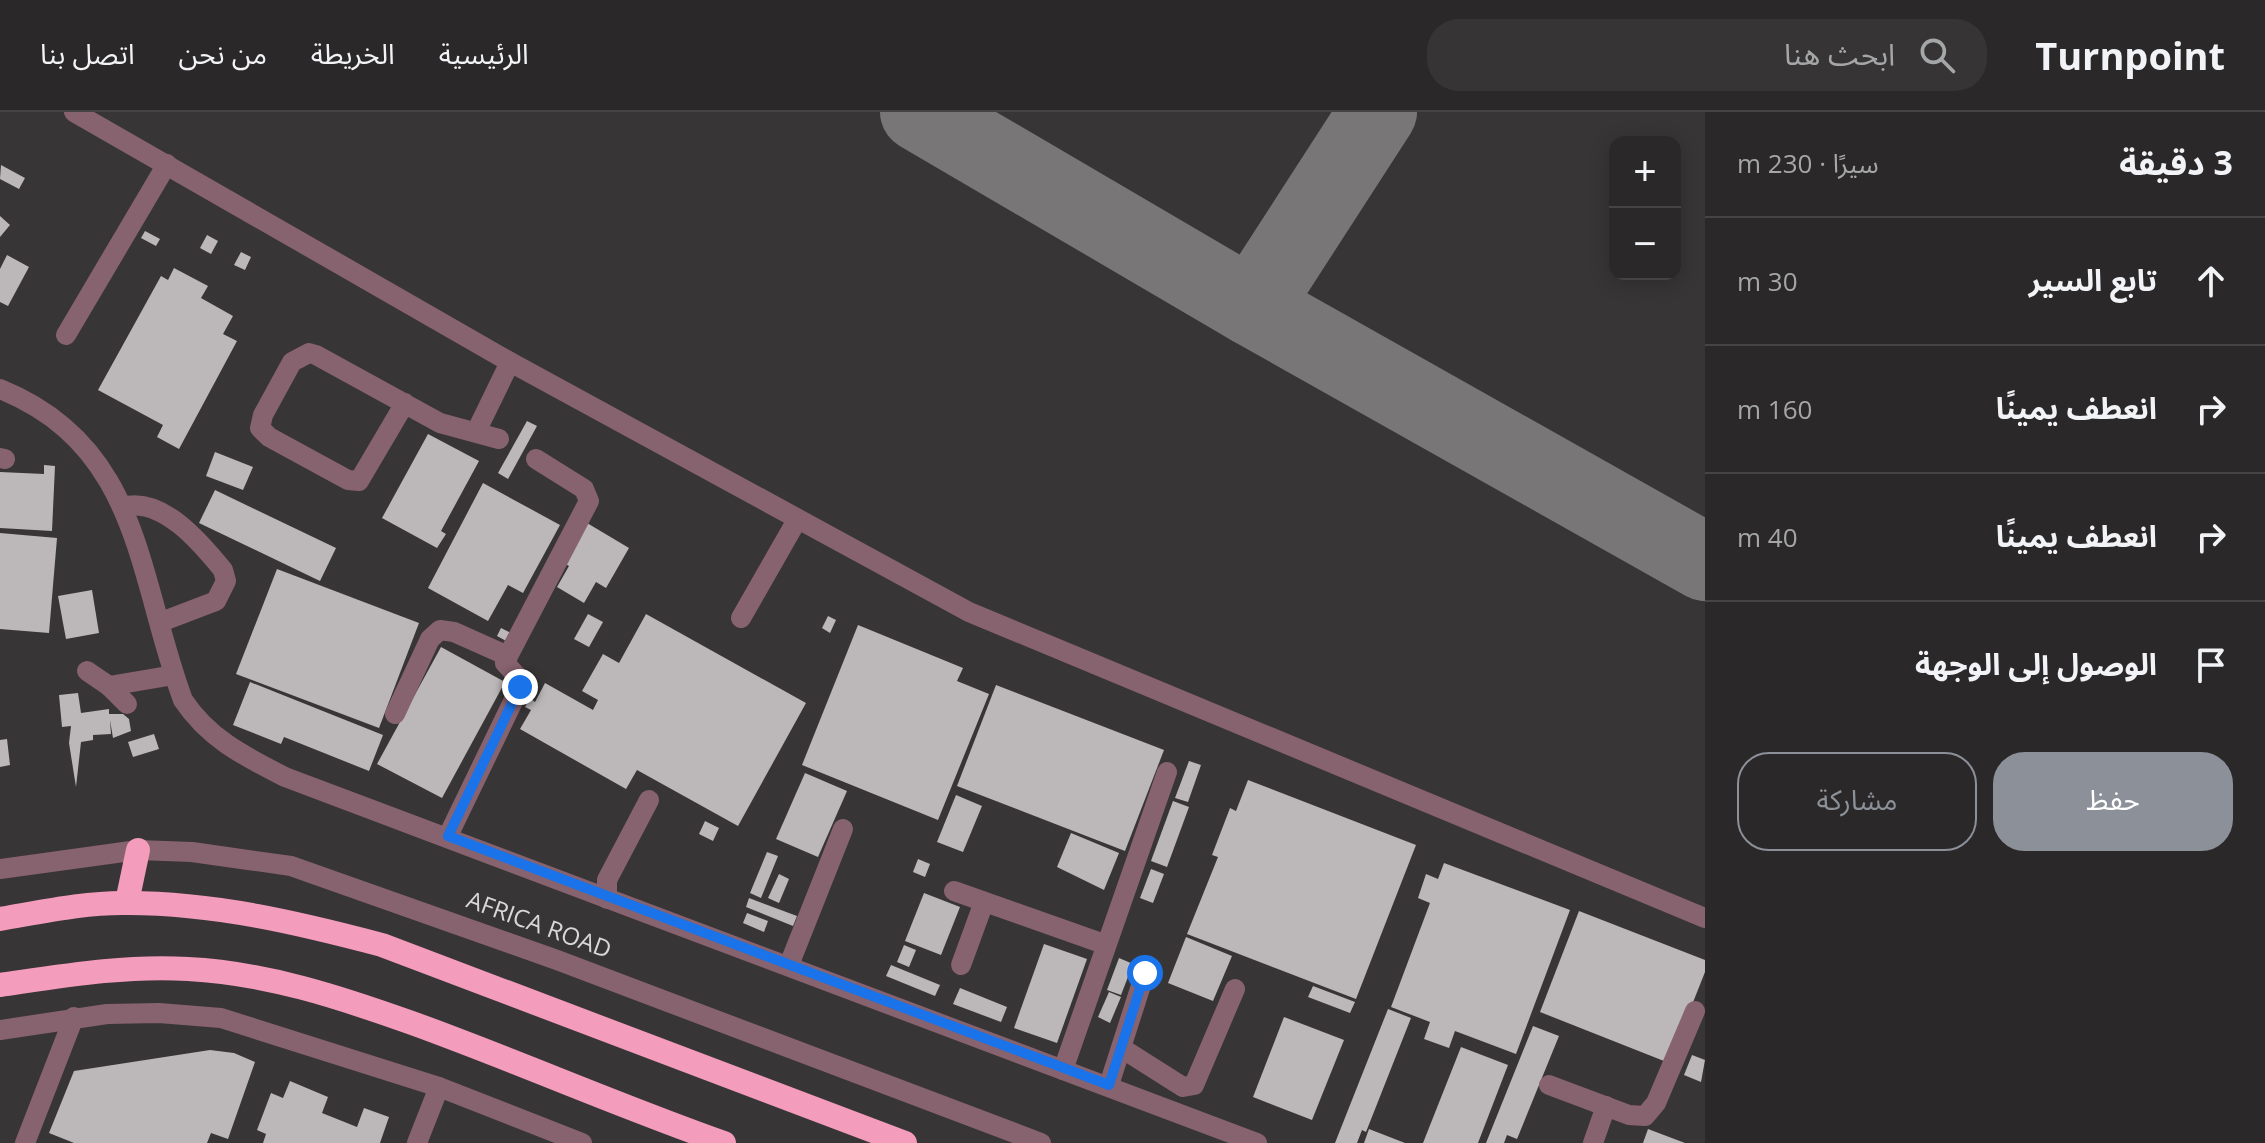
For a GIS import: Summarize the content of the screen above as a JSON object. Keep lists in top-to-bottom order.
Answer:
{
  "streets": {
    "street": ["AFRICA ROAD"]
  },
  "page": {
    "header": "Turnpoint",
    "search": "ابحث هنا",
    "nav": [
      "الرئيسية",
      "الخريطة",
      "من نحن",
      "اتصل بنا"
    ],
    "heading": ["3 دقيقة", "سيرًا · 230 m"],
    "map_buttons": ["+", "−"],
    "list": [
      ["تابع السير", "30 m"],
      ["انعطف يمينًا", "160 m"],
      ["انعطف يمينًا", "40 m"],
      "الوصول إلى الوجهة"
    ],
    "buttons": ["حفظ", "مشاركة"]
  }
}
